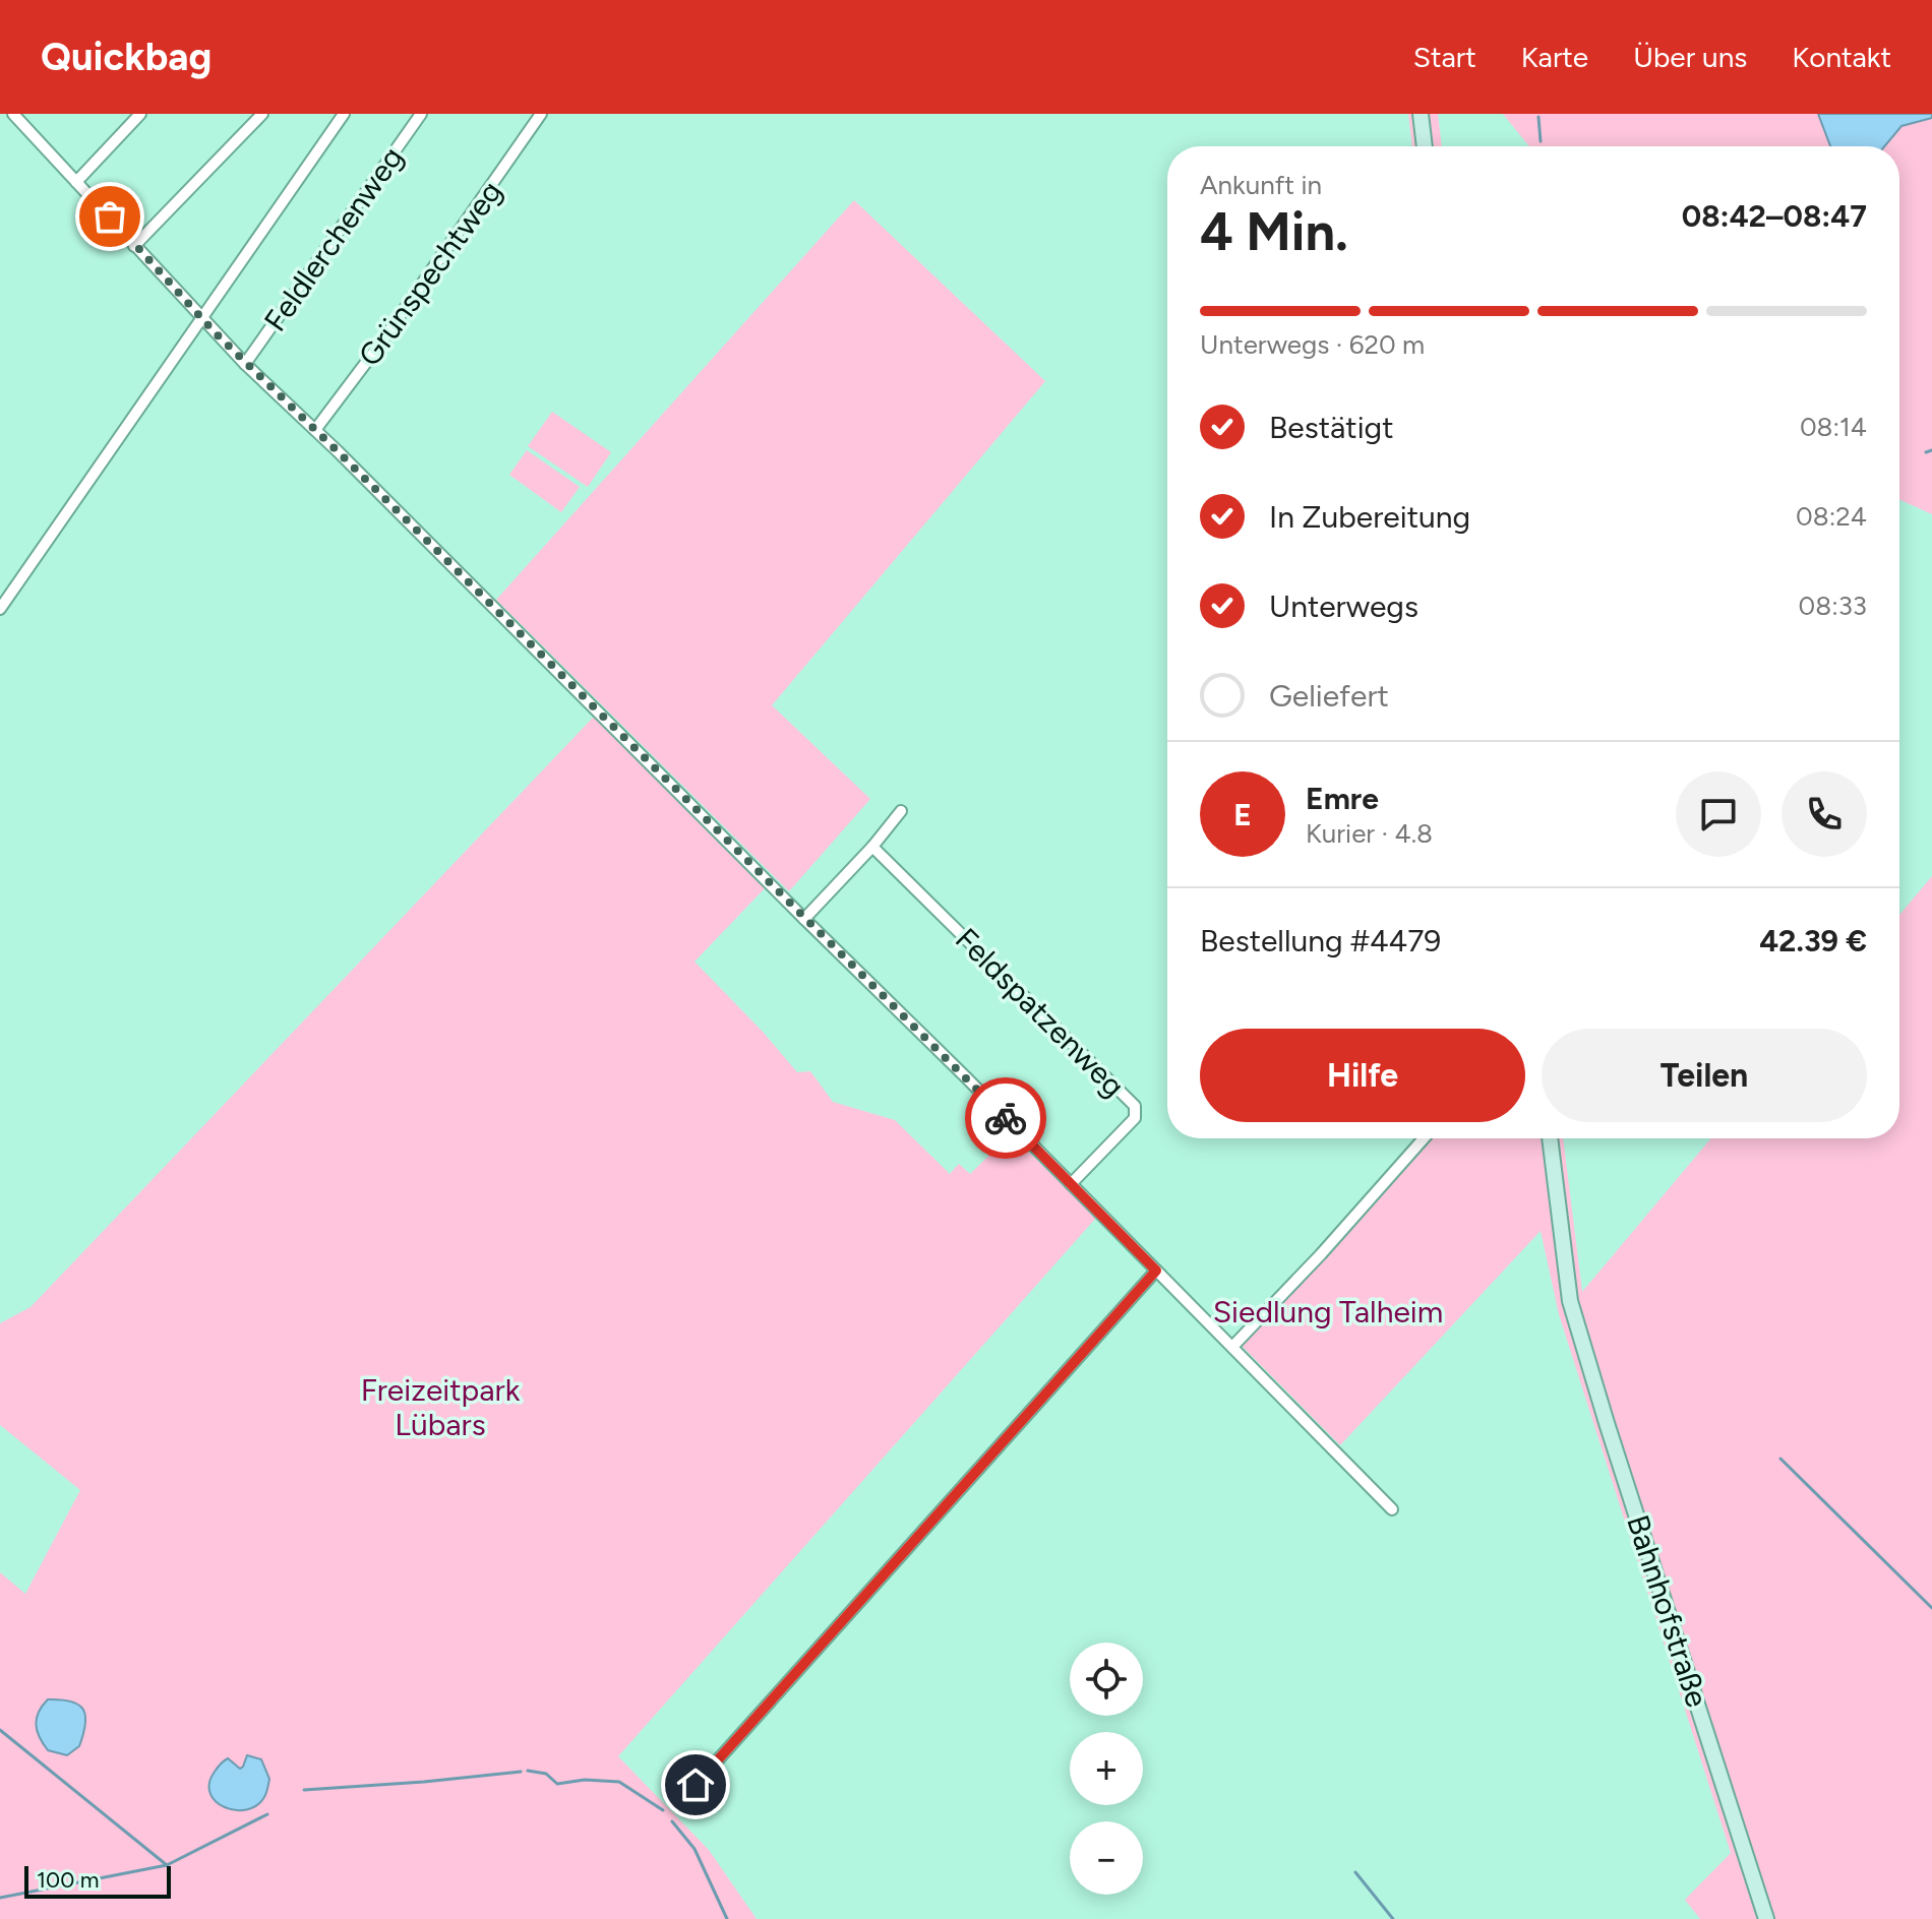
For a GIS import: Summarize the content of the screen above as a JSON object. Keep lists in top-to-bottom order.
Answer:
{
  "streets": {
    "street": [
      "Feldlerchenweg",
      "Grünspechtweg",
      "Feldspatzenweg",
      "Bahnhofstraße"
    ]
  },
  "parks": ["Siedlung Talheim", "Freizeitpark Lübars"],
  "scale_bar": "100 m",
  "page": {
    "header": "Quickbag",
    "nav": [
      "Start",
      "Karte",
      "Über uns",
      "Kontakt"
    ],
    "heading": ["4 Min.", "Ankunft in", "08:42–08:47"],
    "panel": [
      "Emre",
      "Kurier · 4.8",
      "Bestellung #4479",
      "42.39 €"
    ],
    "bar": "Unterwegs · 620 m",
    "list": [
      ["Bestätigt", "08:14"],
      ["In Zubereitung", "08:24"],
      ["Unterwegs", "08:33"],
      "Geliefert"
    ],
    "round": "E",
    "buttons": ["Hilfe", "Teilen"],
    "map_buttons": ["+", "−"],
    "scale": "100 m"
  }
}
